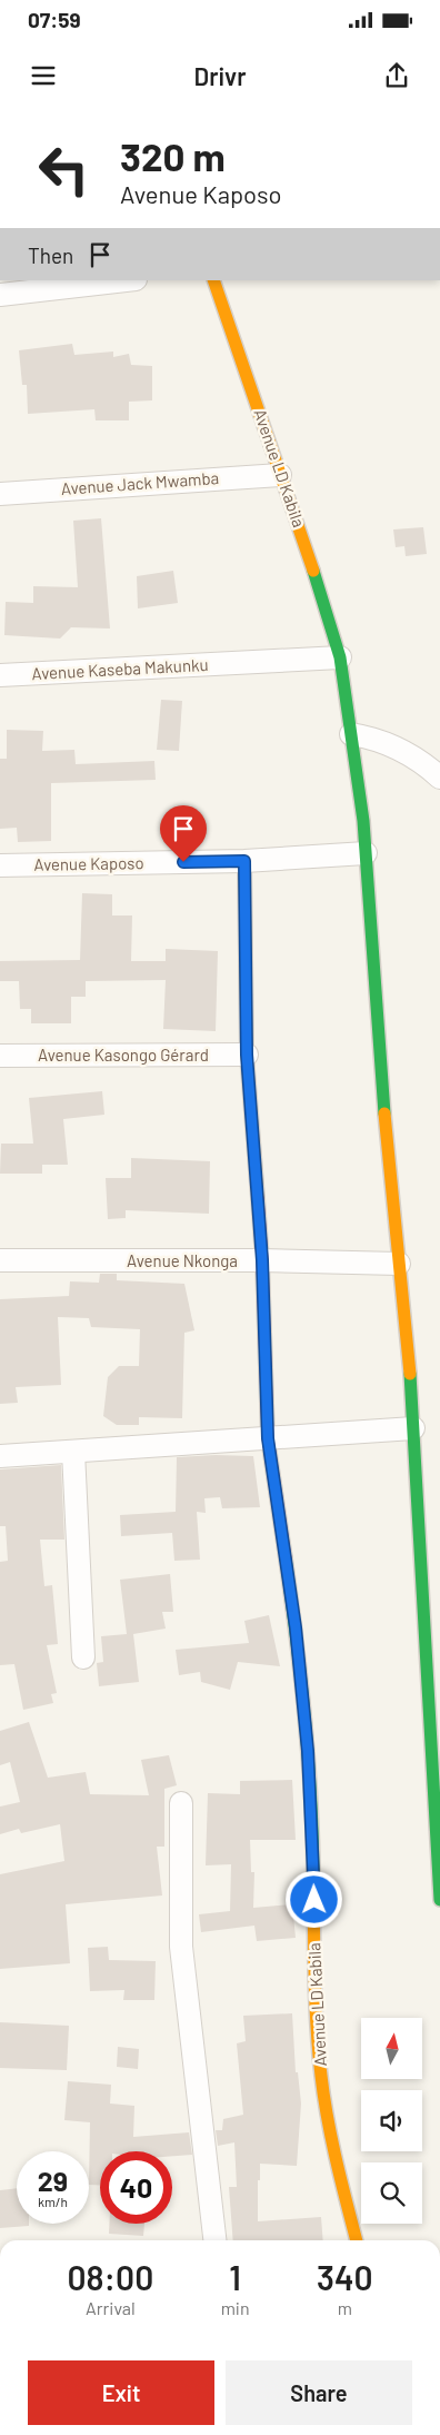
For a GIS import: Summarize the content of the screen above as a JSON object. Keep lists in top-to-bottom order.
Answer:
{
  "streets": {
    "street": [
      "Avenue LD Kabila",
      "Avenue Jack Mwamba",
      "Avenue Kaseba Makunku",
      "Avenue Kaposo",
      "Avenue Kasongo Gérard",
      "Avenue Nkonga"
    ]
  },
  "crossings": [
    ["Avenue LD Kabila", "Avenue Jack Mwamba"],
    ["Avenue LD Kabila", "Avenue Kaseba Makunku"],
    ["Avenue LD Kabila", "Avenue Kaposo"],
    ["Avenue LD Kabila", "Avenue Kasongo Gérard"],
    ["Avenue LD Kabila", "Avenue Nkonga"]
  ],
  "north": "top",
  "page": {
    "status": "07:59",
    "header": "Drivr",
    "turn": ["320 m", "Avenue Kaposo"],
    "then": "Then",
    "speed": "29 km/h",
    "limit": "40",
    "eta": [
      "08:00",
      "Arrival",
      "1",
      "min",
      "340",
      "m"
    ],
    "buttons": ["Exit", "Share"]
  }
}
